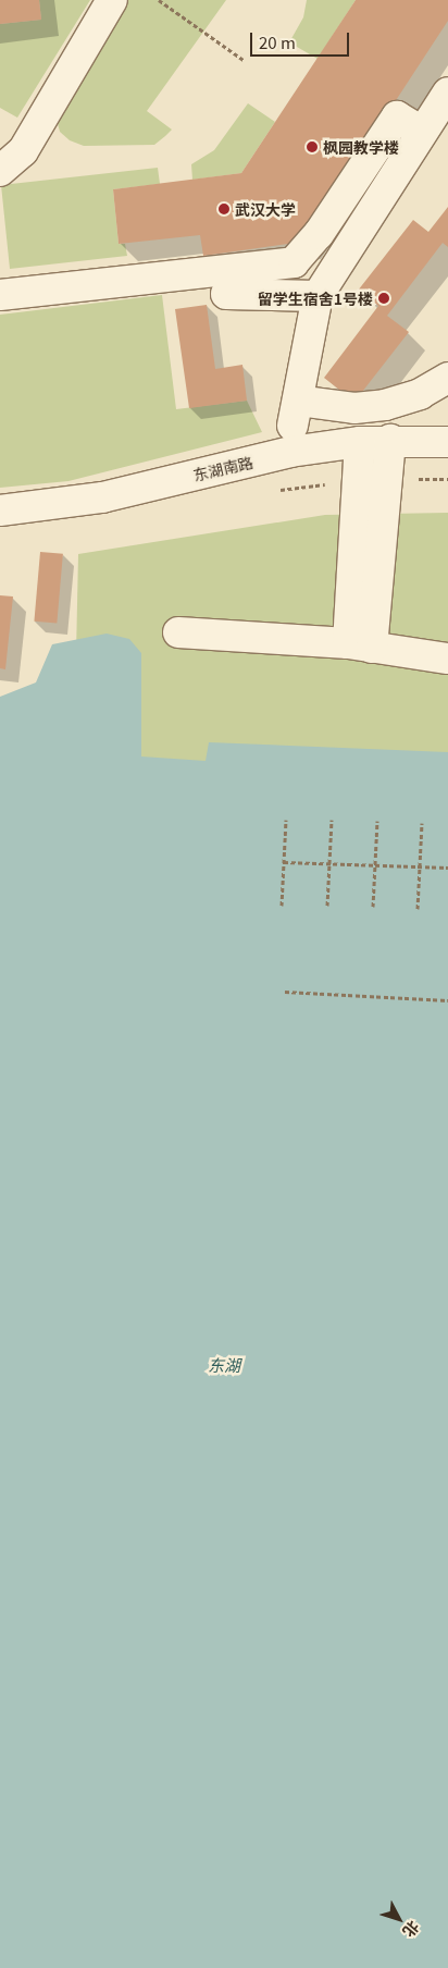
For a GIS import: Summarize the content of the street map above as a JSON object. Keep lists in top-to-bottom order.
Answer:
{
  "streets": {
    "street": ["东湖南路"]
  },
  "water": ["东湖"],
  "places": ["枫园教学楼", "武汉大学", "留学生宿舍1号楼"],
  "scale_bar": "20 m",
  "north": "bottom right"
}
